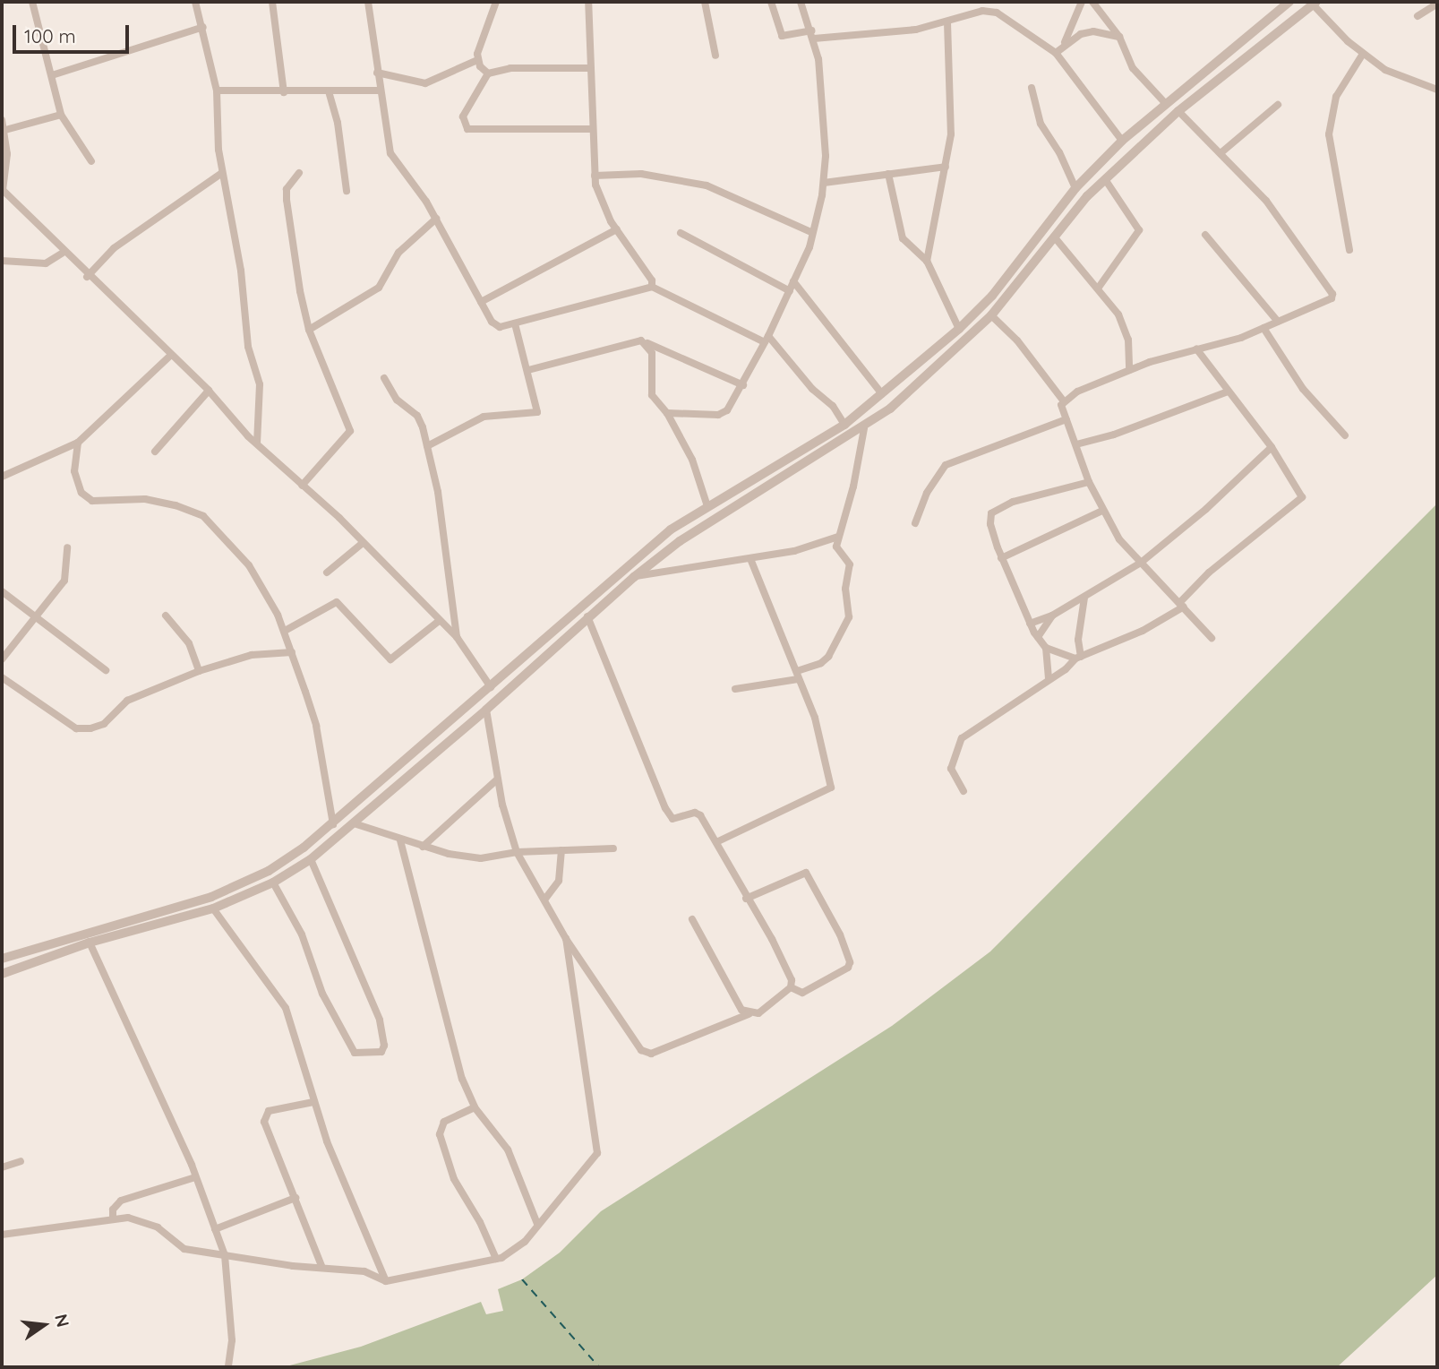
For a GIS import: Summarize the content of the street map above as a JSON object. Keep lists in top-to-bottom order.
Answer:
{
  "scale_bar": "100 m",
  "north": "right"
}
